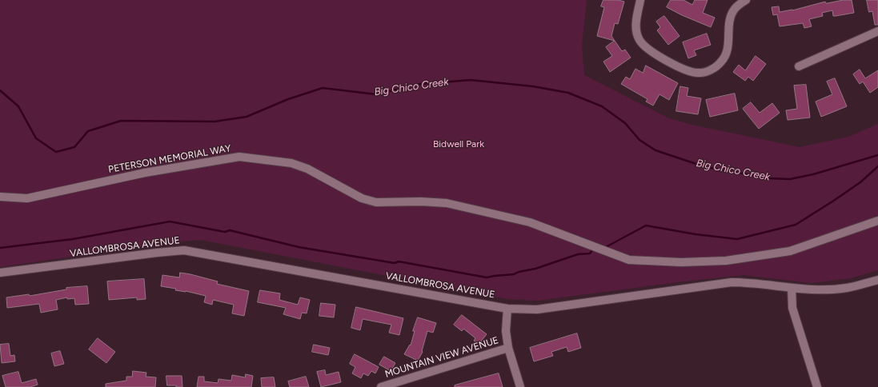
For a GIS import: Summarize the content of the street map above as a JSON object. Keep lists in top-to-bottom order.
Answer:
{
  "streets": {
    "street": ["PETERSON MEMORIAL WAY", "VALLOMBROSA AVENUE", "MOUNTAIN VIEW AVENUE"]
  },
  "water": ["Big Chico Creek"],
  "parks": ["Bidwell Park"]
}
